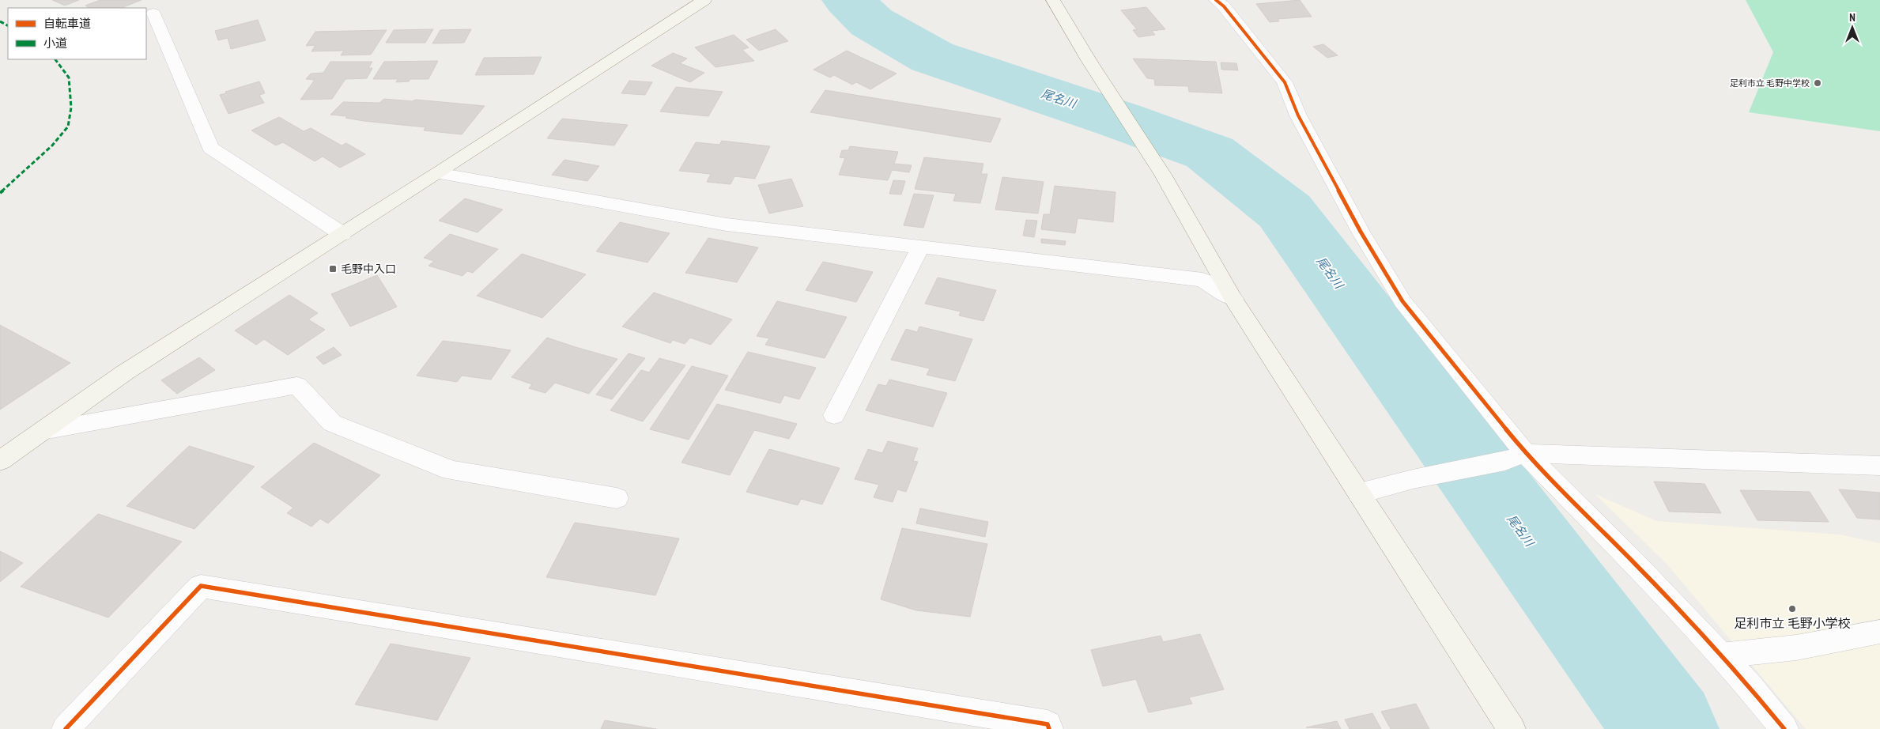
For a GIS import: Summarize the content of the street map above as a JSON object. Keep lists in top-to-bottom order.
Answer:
{
  "water": ["尾名川"],
  "places": {
    "other": ["足利市立 毛野中学校", "足利市立 毛野小学校"],
    "transit": ["毛野中入口"]
  },
  "legend": ["自転車道", "小道"],
  "north": "top"
}
